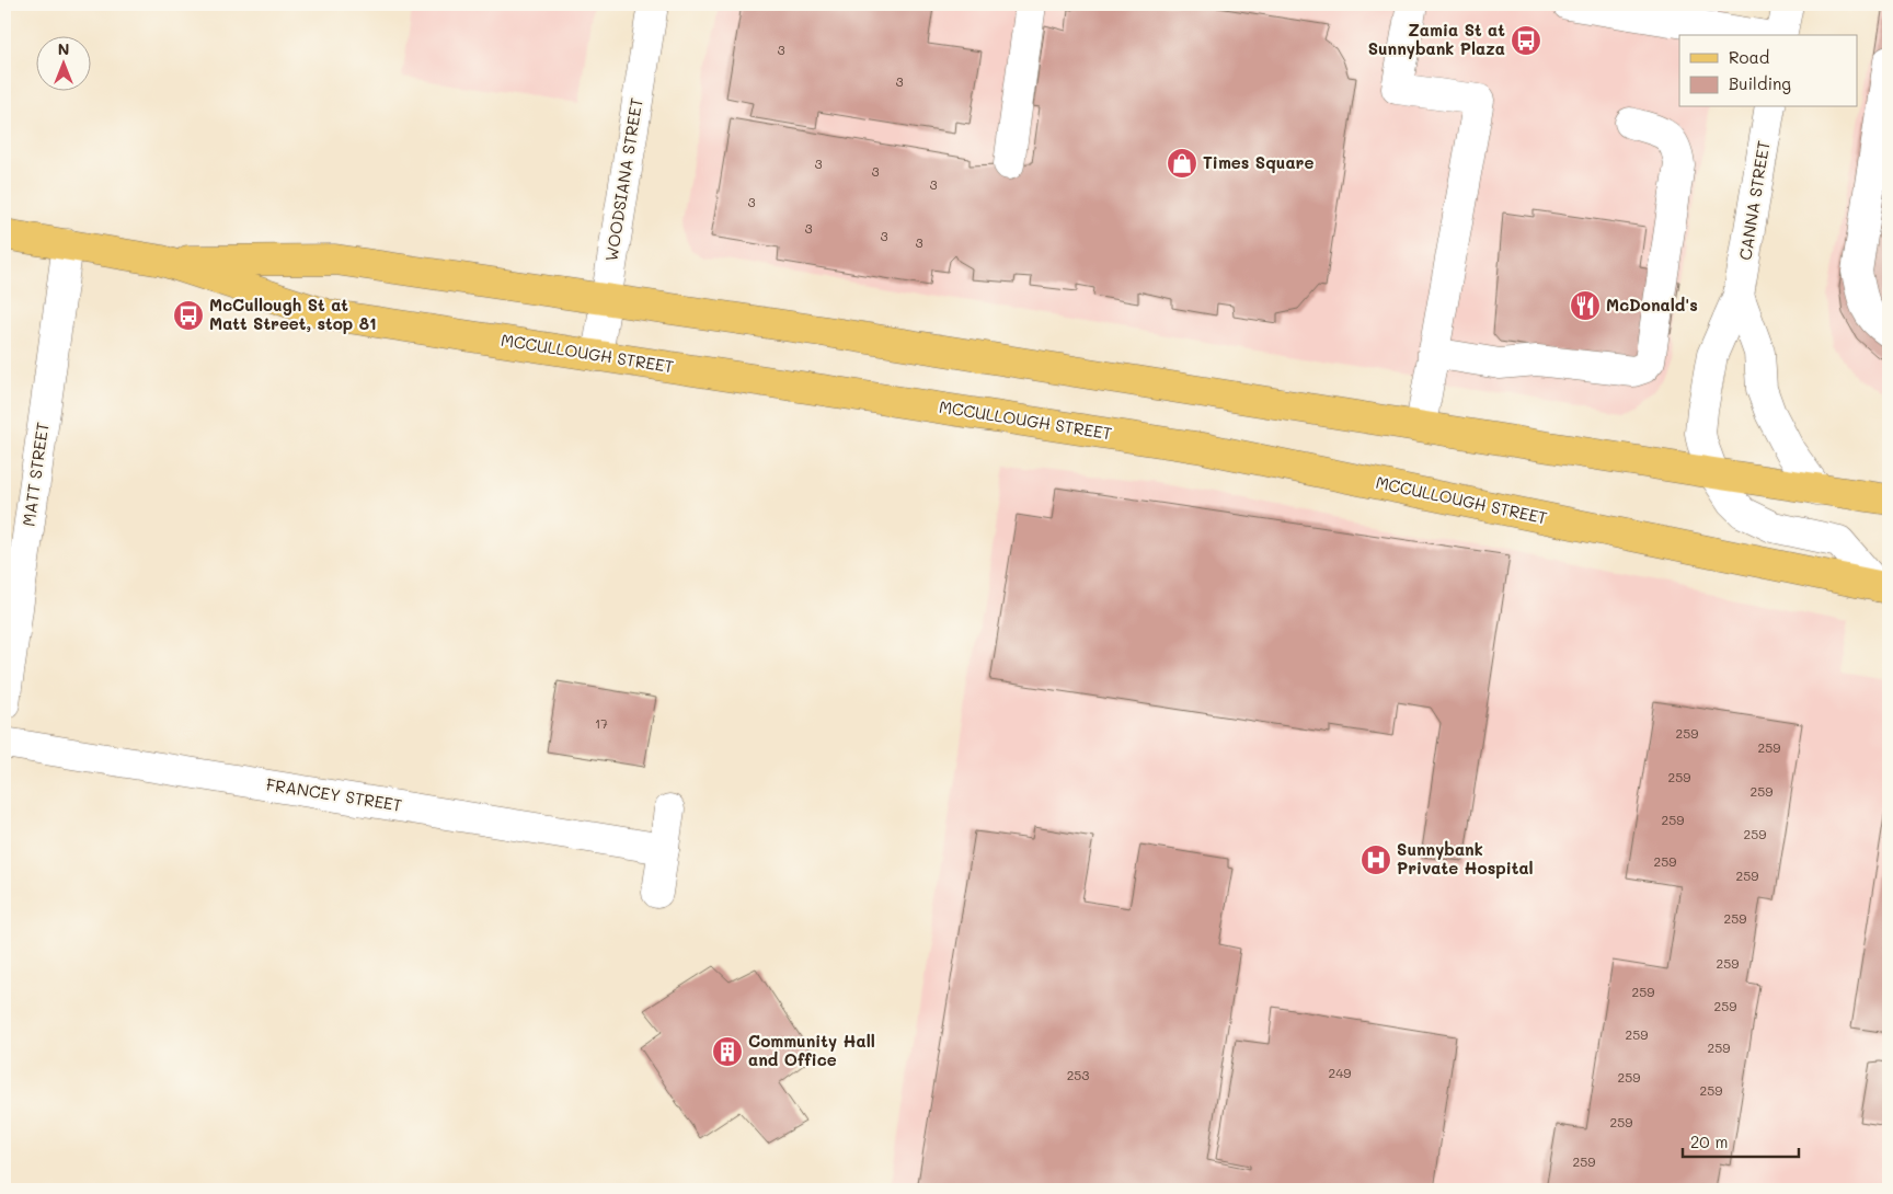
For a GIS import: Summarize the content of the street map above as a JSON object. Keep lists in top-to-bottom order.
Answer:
{
  "streets": {
    "main road": ["MCCULLOUGH STREET"],
    "street": [
      "WOODSIANA STREET",
      "CANNA STREET",
      "MATT STREET",
      "FRANCEY STREET"
    ]
  },
  "crossings": [
    ["WOODSIANA STREET", "MCCULLOUGH STREET"],
    ["CANNA STREET", "MCCULLOUGH STREET"],
    ["MCCULLOUGH STREET", "MATT STREET"]
  ],
  "places": {
    "bus stop": ["Zamia St at Sunnybank Plaza", "McCullough St at Matt Street, stop 81"],
    "shop": ["Times Square"],
    "restaurant": ["McDonald's"],
    "hospital": ["Sunnybank Private Hospital"],
    "building": ["Community Hall and Office"]
  },
  "house_numbers": [
    "3",
    "3",
    "3",
    "3",
    "3",
    "3",
    "3",
    "3",
    "3",
    "17",
    "259",
    "259",
    "259",
    "259",
    "259",
    "259",
    "259",
    "259",
    "259",
    "259",
    "259",
    "259",
    "259",
    "259",
    "249",
    "253",
    "259",
    "259",
    "259",
    "259"
  ],
  "legend": ["Road", "Building"],
  "scale_bar": "20 m",
  "north": "top"
}
